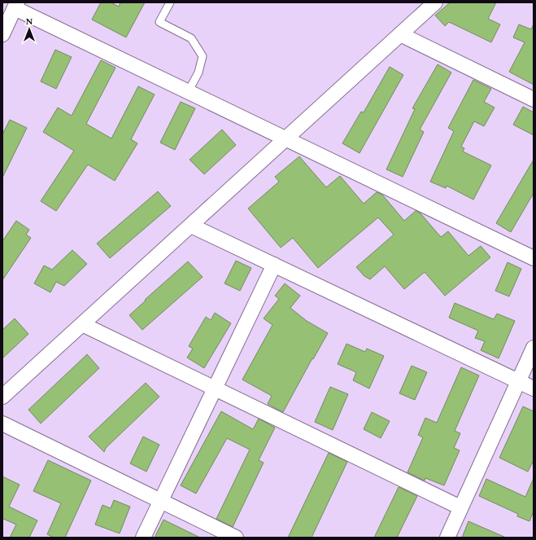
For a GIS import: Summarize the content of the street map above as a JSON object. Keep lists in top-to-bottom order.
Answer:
{
  "north": "top"
}
